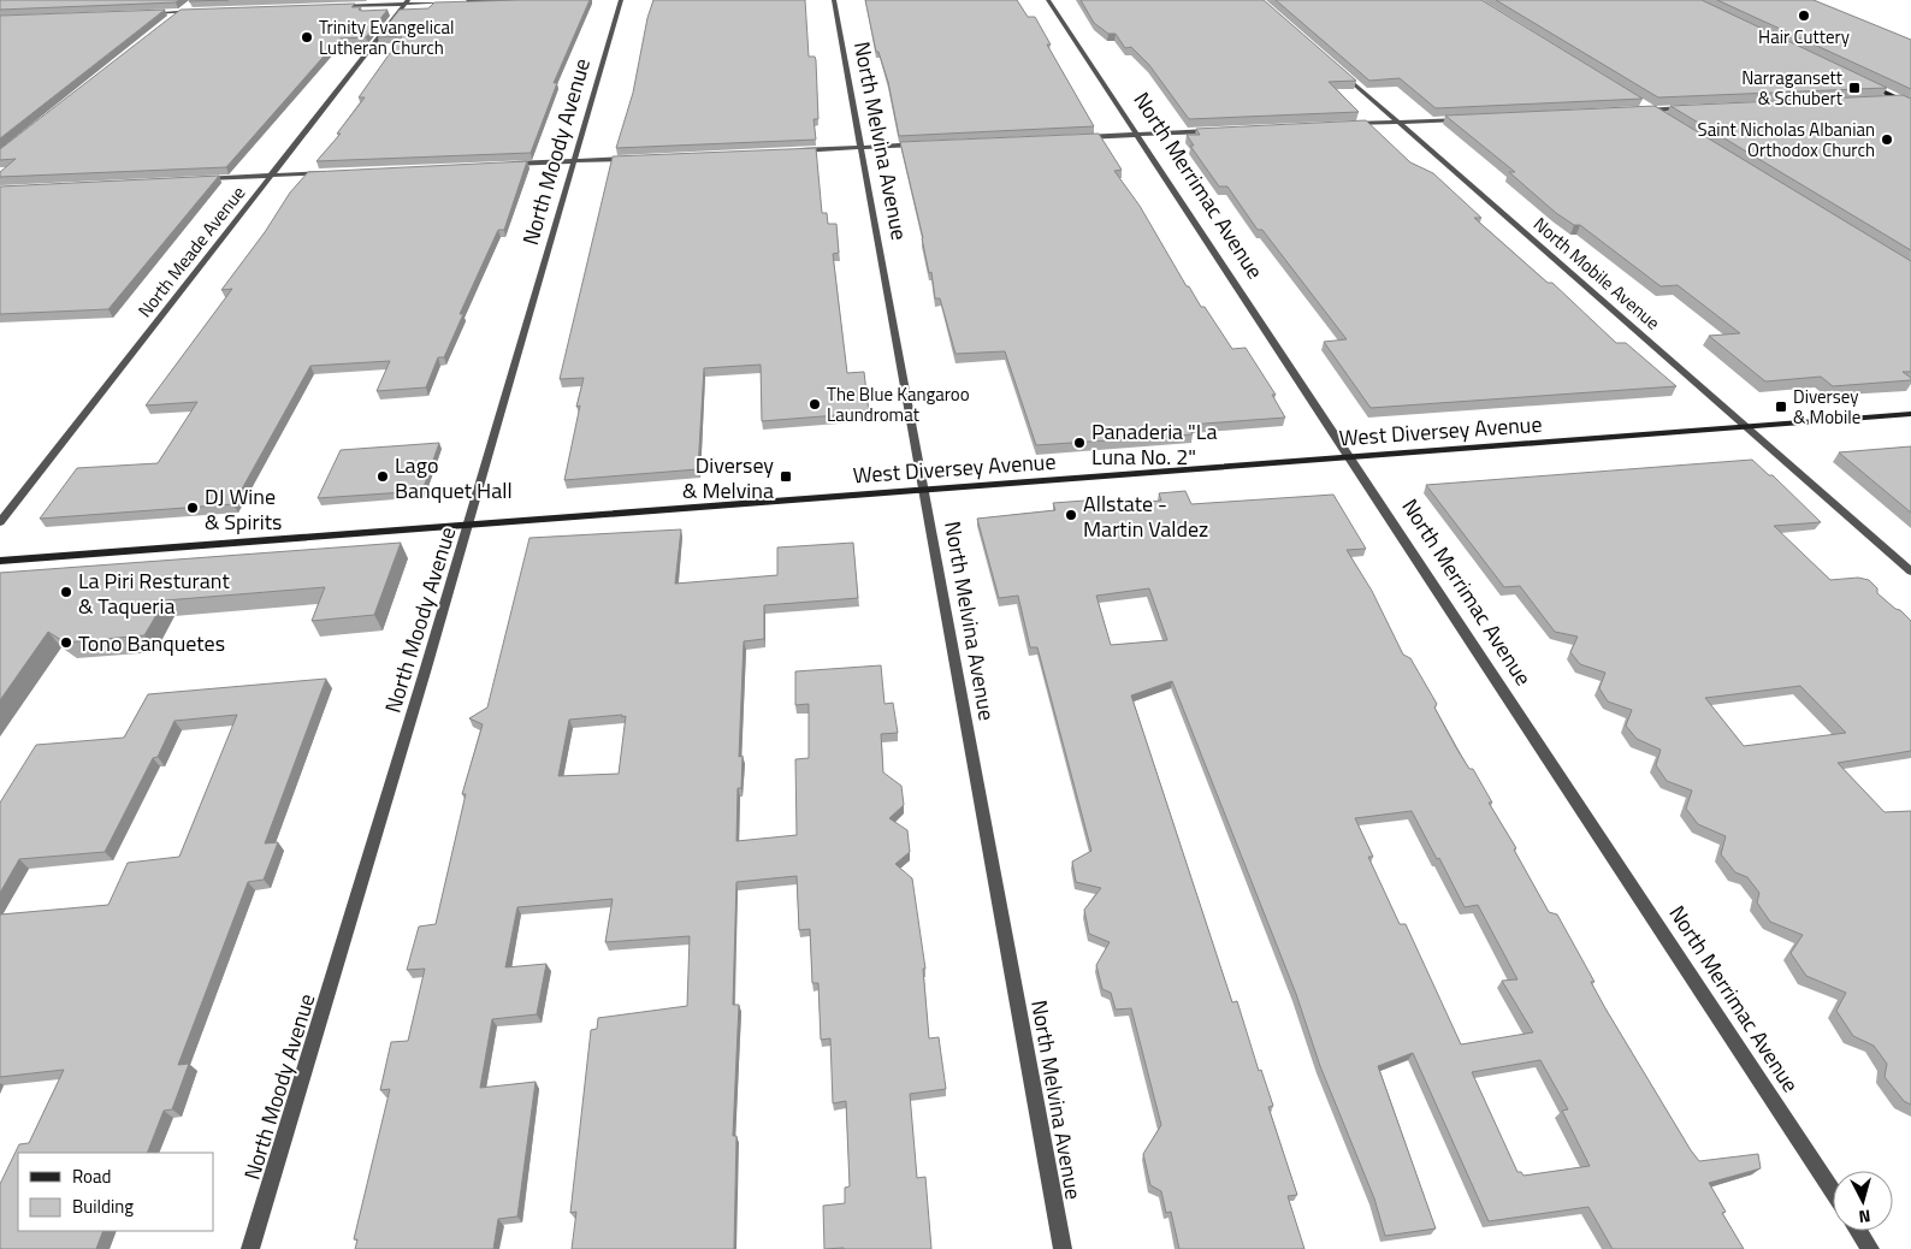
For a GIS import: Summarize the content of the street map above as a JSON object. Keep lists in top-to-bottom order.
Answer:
{
  "streets": {
    "main road": ["West Diversey Avenue"],
    "street": [
      "North Melvina Avenue",
      "North Moody Avenue",
      "North Merrimac Avenue",
      "North Meade Avenue",
      "North Mobile Avenue"
    ]
  },
  "crossings": [
    ["North Melvina Avenue", "West Diversey Avenue"],
    ["North Moody Avenue", "West Diversey Avenue"],
    ["North Merrimac Avenue", "West Diversey Avenue"],
    ["North Mobile Avenue", "West Diversey Avenue"]
  ],
  "places": {
    "other": [
      "Hair Cuttery",
      "Trinity Evangelical Lutheran Church",
      "Saint Nicholas Albanian Orthodox Church",
      "The Blue Kangaroo Laundromat",
      "Panaderia \"La Luna No. 2\"",
      "Lago Banquet Hall",
      "DJ Wine & Spirits",
      "Allstate - Martin Valdez",
      "La Piri Resturant & Taqueria",
      "Tono Banquetes"
    ],
    "transit": ["Narragansett & Schubert", "Diversey & Mobile", "Diversey & Melvina"]
  },
  "legend": ["Road", "Building"],
  "north": "bottom"
}
